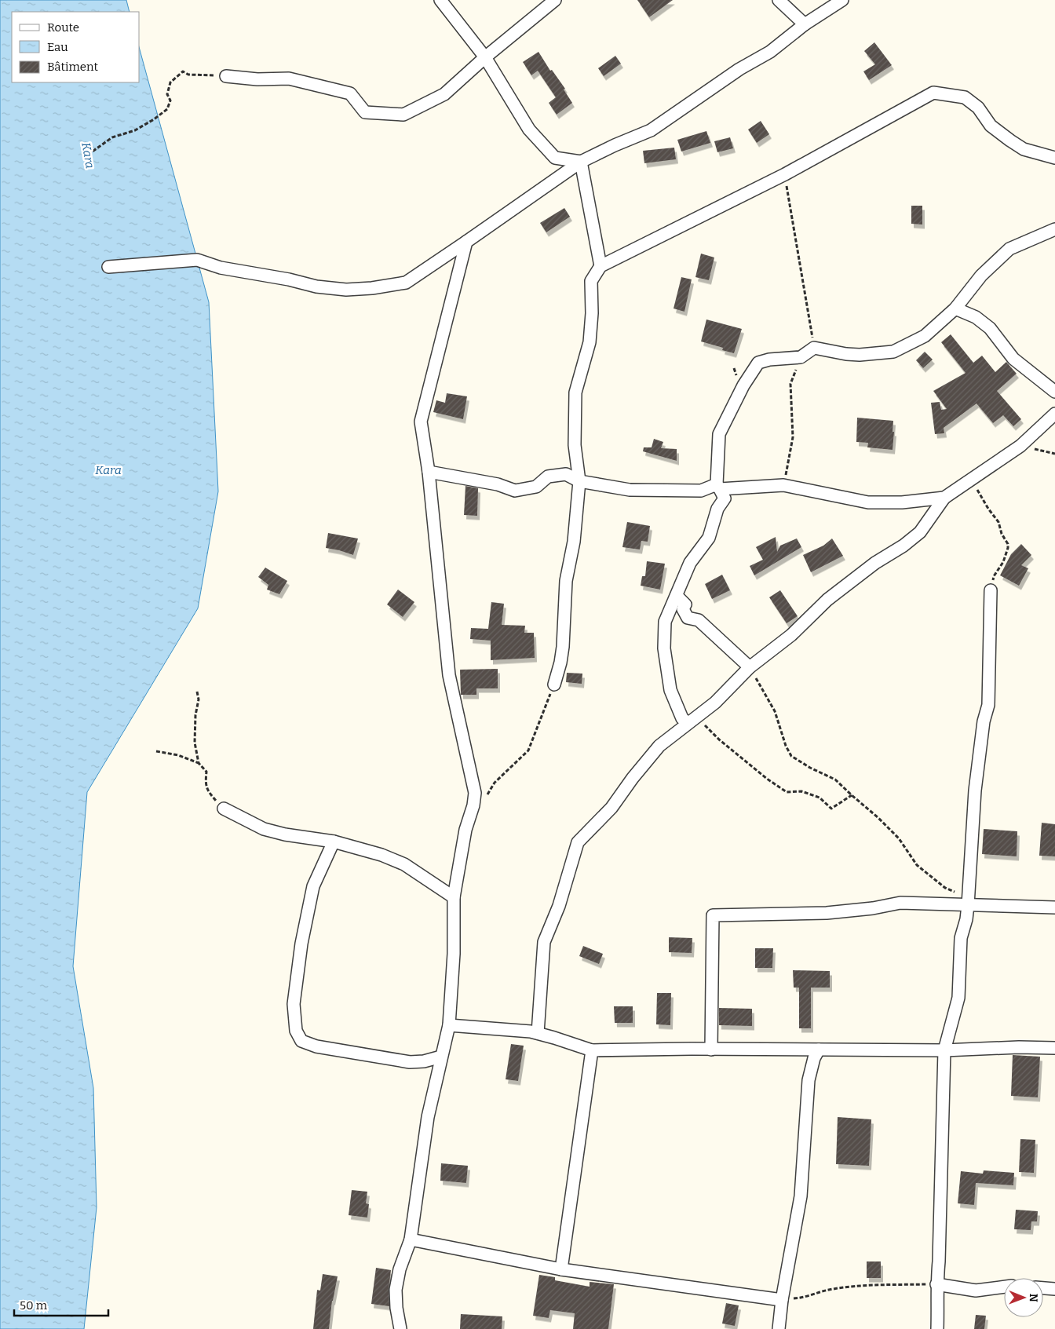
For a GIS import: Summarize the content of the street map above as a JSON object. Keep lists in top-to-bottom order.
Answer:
{
  "water": ["Kara"],
  "legend": ["Route", "Eau", "Bâtiment"],
  "scale_bar": "50 m",
  "north": "right"
}
